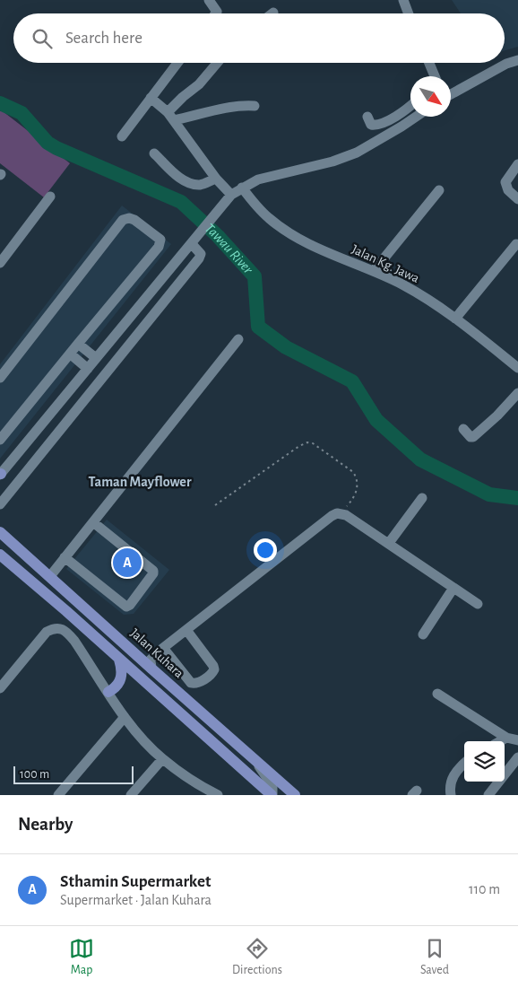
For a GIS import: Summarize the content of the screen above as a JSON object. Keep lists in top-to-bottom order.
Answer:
{
  "streets": {
    "main road": ["Jalan Kuhara"],
    "street": ["Jalan Kg. Jawa"]
  },
  "districts": ["Taman Mayflower"],
  "water": ["Tawau River"],
  "scale_bar": "100 m",
  "north": "bottom right",
  "page": {
    "search": "Search here",
    "pins": "A",
    "scale": "100 m",
    "heading": "Nearby",
    "list": [
      {
        "mark": "A",
        "name": "Sthamin Supermarket",
        "note": "Supermarket · Jalan Kuhara",
        "value": "110 m"
      }
    ],
    "nav": ["Map", "Directions", "Saved"]
  }
}
